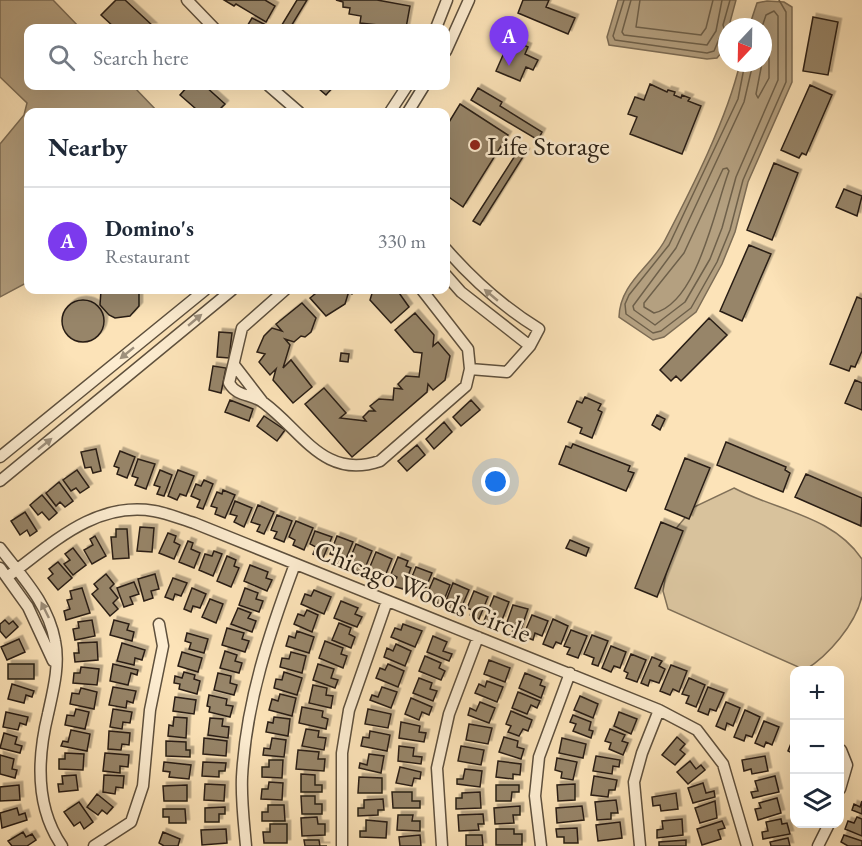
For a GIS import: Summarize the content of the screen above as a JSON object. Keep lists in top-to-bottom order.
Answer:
{
  "streets": {
    "street": ["Chicago Woods Circle"]
  },
  "places": ["Life Storage"],
  "north": "bottom",
  "page": {
    "pins": "A",
    "search": "Search here",
    "heading": "Nearby",
    "list": [
      {
        "mark": "A",
        "name": "Domino's",
        "note": "Restaurant",
        "value": "330 m"
      }
    ],
    "map_buttons": ["+", "−"]
  }
}
